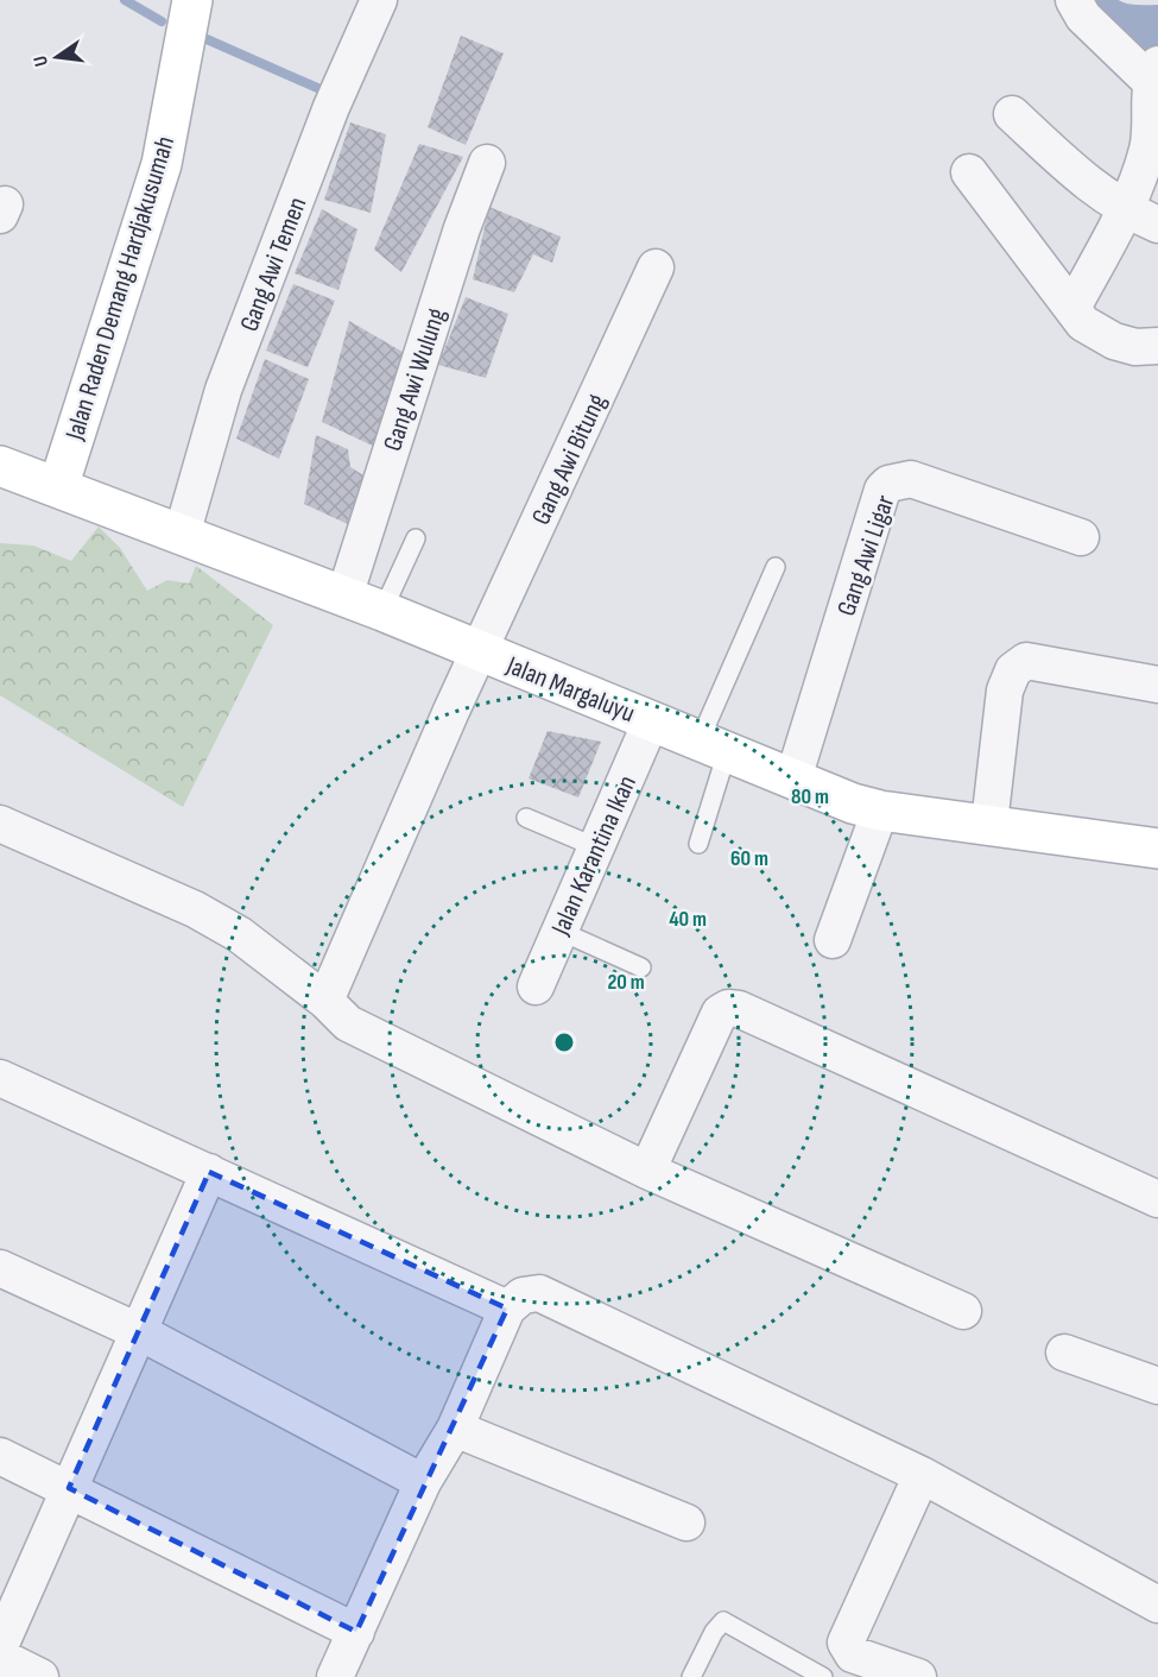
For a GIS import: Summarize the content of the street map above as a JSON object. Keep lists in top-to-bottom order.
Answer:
{
  "streets": {
    "main road": ["Jalan Raden Demang Hardjakusumah", "Jalan Margaluyu"],
    "street": [
      "Gang Awi Temen",
      "Gang Awi Wulung",
      "Gang Awi Bitung",
      "Gang Awi Ligar",
      "Jalan Karantina Ikan"
    ]
  },
  "crossings": [
    ["Gang Awi Temen", "Jalan Margaluyu"],
    ["Jalan Raden Demang Hardjakusumah", "Jalan Margaluyu"],
    ["Gang Awi Wulung", "Jalan Margaluyu"],
    ["Gang Awi Bitung", "Jalan Margaluyu"],
    ["Gang Awi Ligar", "Jalan Margaluyu"],
    ["Jalan Margaluyu", "Jalan Karantina Ikan"]
  ],
  "north": "left",
  "rings": [
    "80 m",
    "60 m",
    "40 m",
    "20 m"
  ]
}
